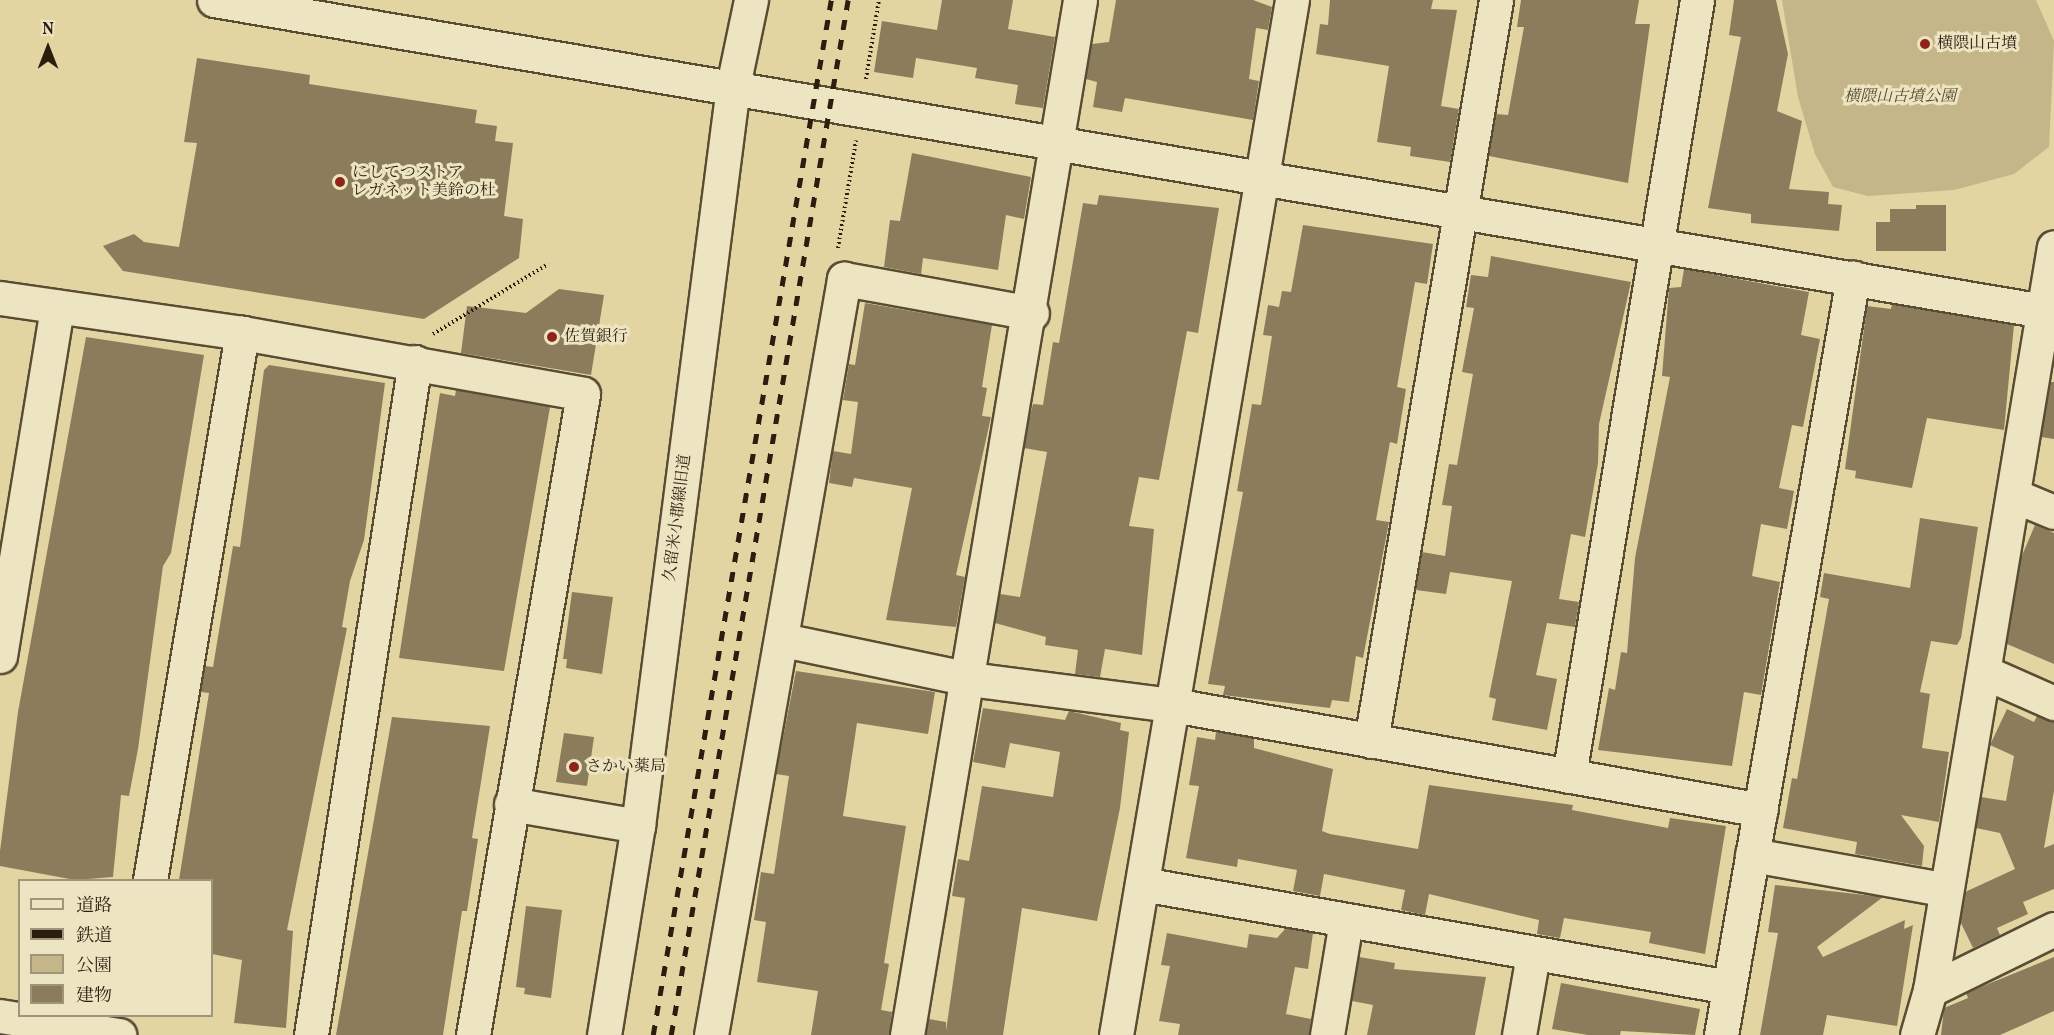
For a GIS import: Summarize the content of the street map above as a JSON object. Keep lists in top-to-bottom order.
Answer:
{
  "streets": {
    "street": ["久留米小郡線旧道"]
  },
  "parks": ["横隈山古墳公園"],
  "places": [
    "横隈山古墳",
    "にしてつストア レガネット美鈴の杜",
    "佐賀銀行",
    "さかい薬局"
  ],
  "legend": [
    "道路",
    "鉄道",
    "公園",
    "建物"
  ],
  "north": "top"
}
